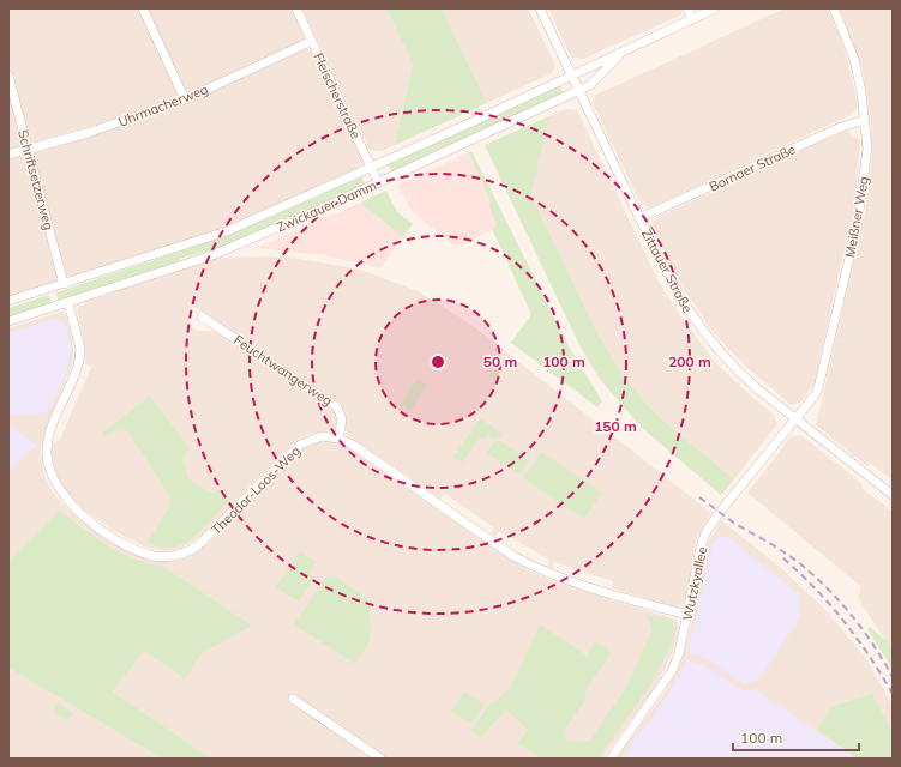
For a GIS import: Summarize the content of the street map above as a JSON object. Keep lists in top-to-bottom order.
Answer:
{
  "streets": {
    "street": [
      "Fleischerstraße",
      "Uhrmacherweg",
      "Bornaer Straße",
      "Schriftsetzerweg",
      "Zwickauer Damm",
      "Meißner Weg",
      "Zittauer Straße",
      "Feuchtwangerweg",
      "Theodor-Loos-Weg",
      "Wutzkyallee"
    ]
  },
  "crossings": [
    ["Fleischerstraße", "Uhrmacherweg"],
    ["Fleischerstraße", "Zwickauer Damm"],
    ["Uhrmacherweg", "Schriftsetzerweg"],
    ["Bornaer Straße", "Meißner Weg"],
    ["Bornaer Straße", "Zittauer Straße"],
    ["Schriftsetzerweg", "Zwickauer Damm"],
    ["Zwickauer Damm", "Zittauer Straße"],
    ["Zwickauer Damm", "Theodor-Loos-Weg"],
    ["Meißner Weg", "Zittauer Straße"],
    ["Meißner Weg", "Wutzkyallee"],
    ["Zittauer Straße", "Wutzkyallee"],
    ["Feuchtwangerweg", "Theodor-Loos-Weg"],
    ["Theodor-Loos-Weg", "Wutzkyallee"]
  ],
  "scale_bar": "100 m",
  "rings": [
    "50 m",
    "100 m",
    "200 m",
    "150 m"
  ]
}
